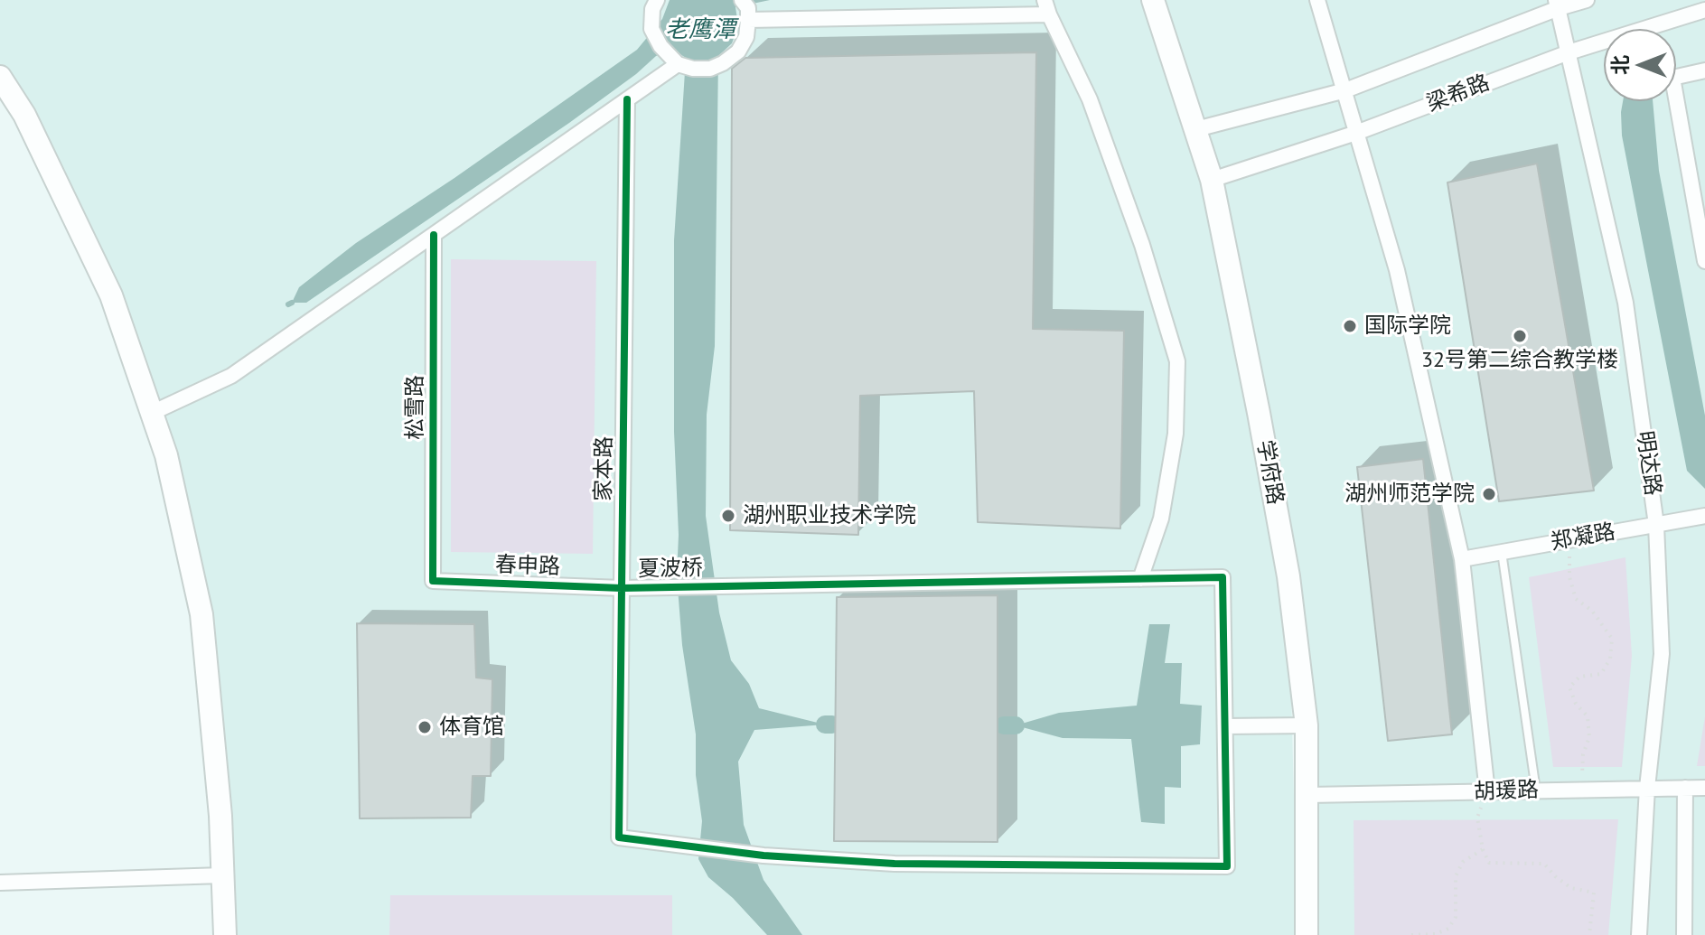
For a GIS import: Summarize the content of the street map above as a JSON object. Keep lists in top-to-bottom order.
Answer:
{
  "streets": {
    "main road": ["学府路"],
    "street": [
      "梁希路",
      "松雪路",
      "明达路",
      "家本路",
      "郑凝路",
      "春申路",
      "夏波桥",
      "胡瑗路"
    ]
  },
  "crossings": [
    ["梁希路", "明达路"],
    ["梁希路", "学府路"],
    ["松雪路", "春申路"],
    ["明达路", "郑凝路"],
    ["明达路", "胡瑗路"],
    ["家本路", "春申路"],
    ["家本路", "夏波桥"],
    ["学府路", "胡瑗路"],
    ["春申路", "夏波桥"]
  ],
  "water": ["老鹰潭"],
  "places": [
    "国际学院",
    "32号第二综合教学楼",
    "湖州师范学院",
    "湖州职业技术学院",
    "体育馆"
  ],
  "north": "left"
}
